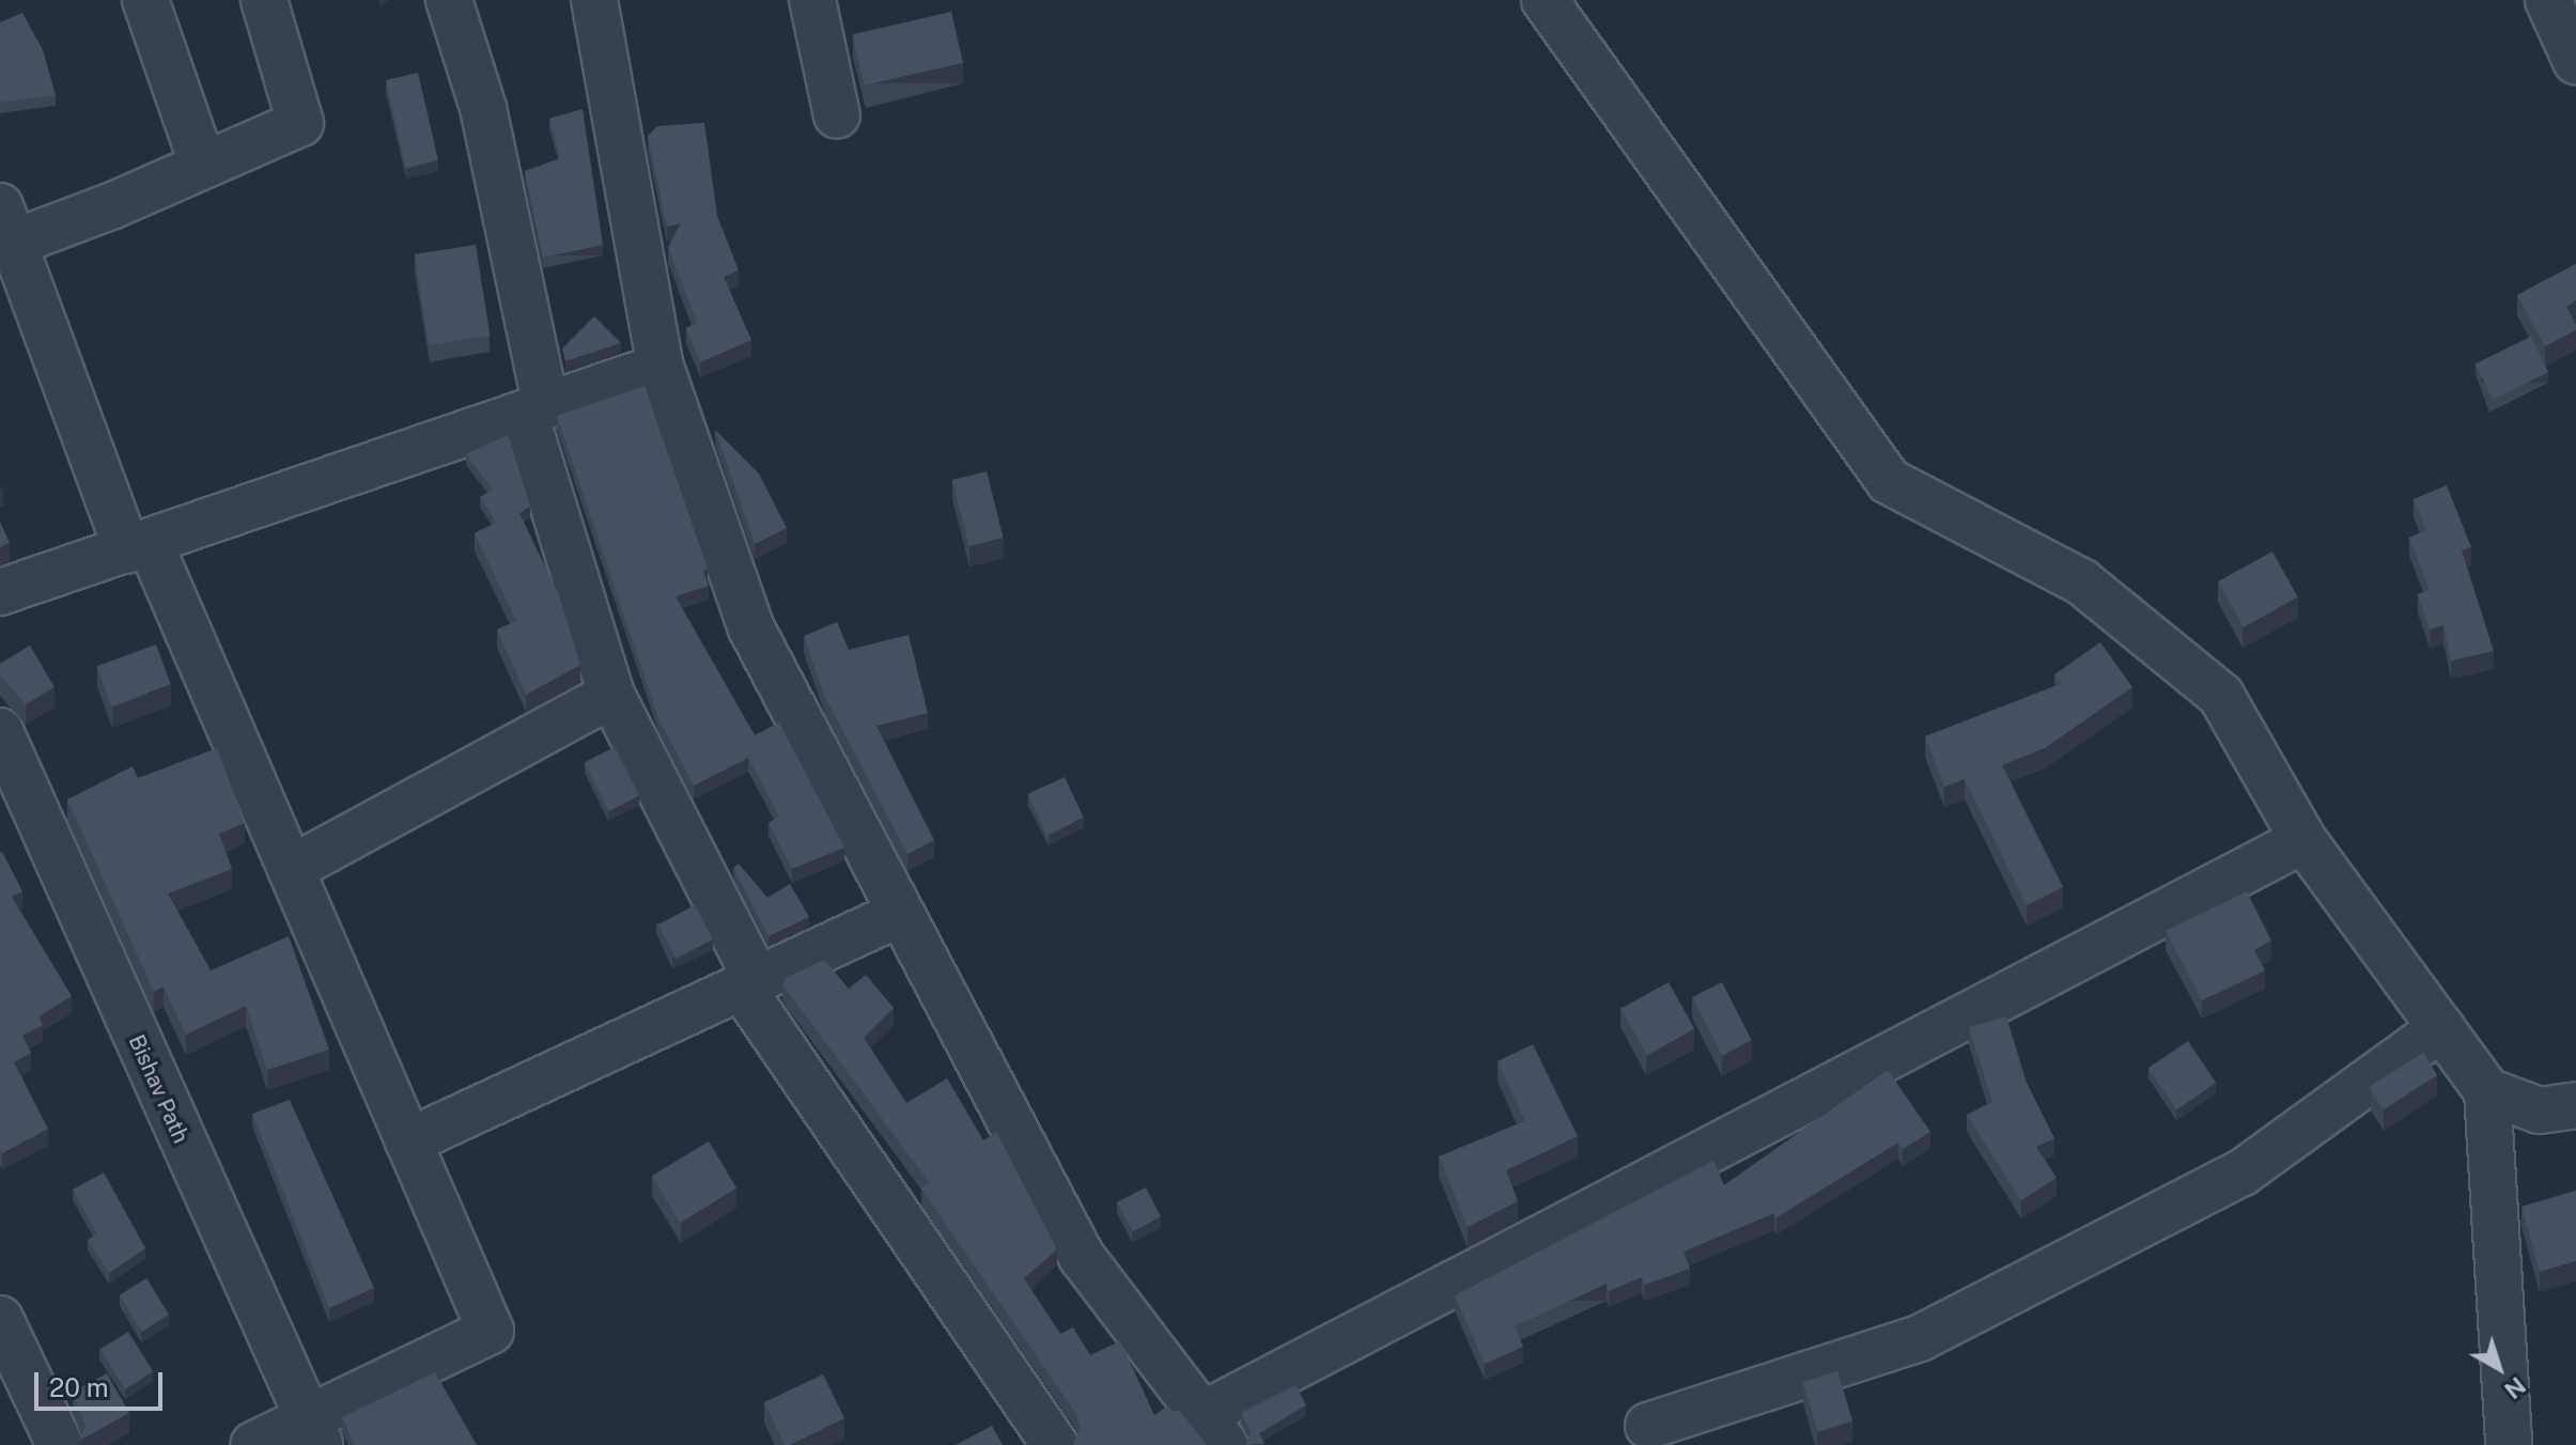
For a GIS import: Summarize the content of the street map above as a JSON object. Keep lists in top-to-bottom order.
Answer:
{
  "streets": {
    "street": ["Bishav Path"]
  },
  "scale_bar": "20 m",
  "north": "bottom right"
}
